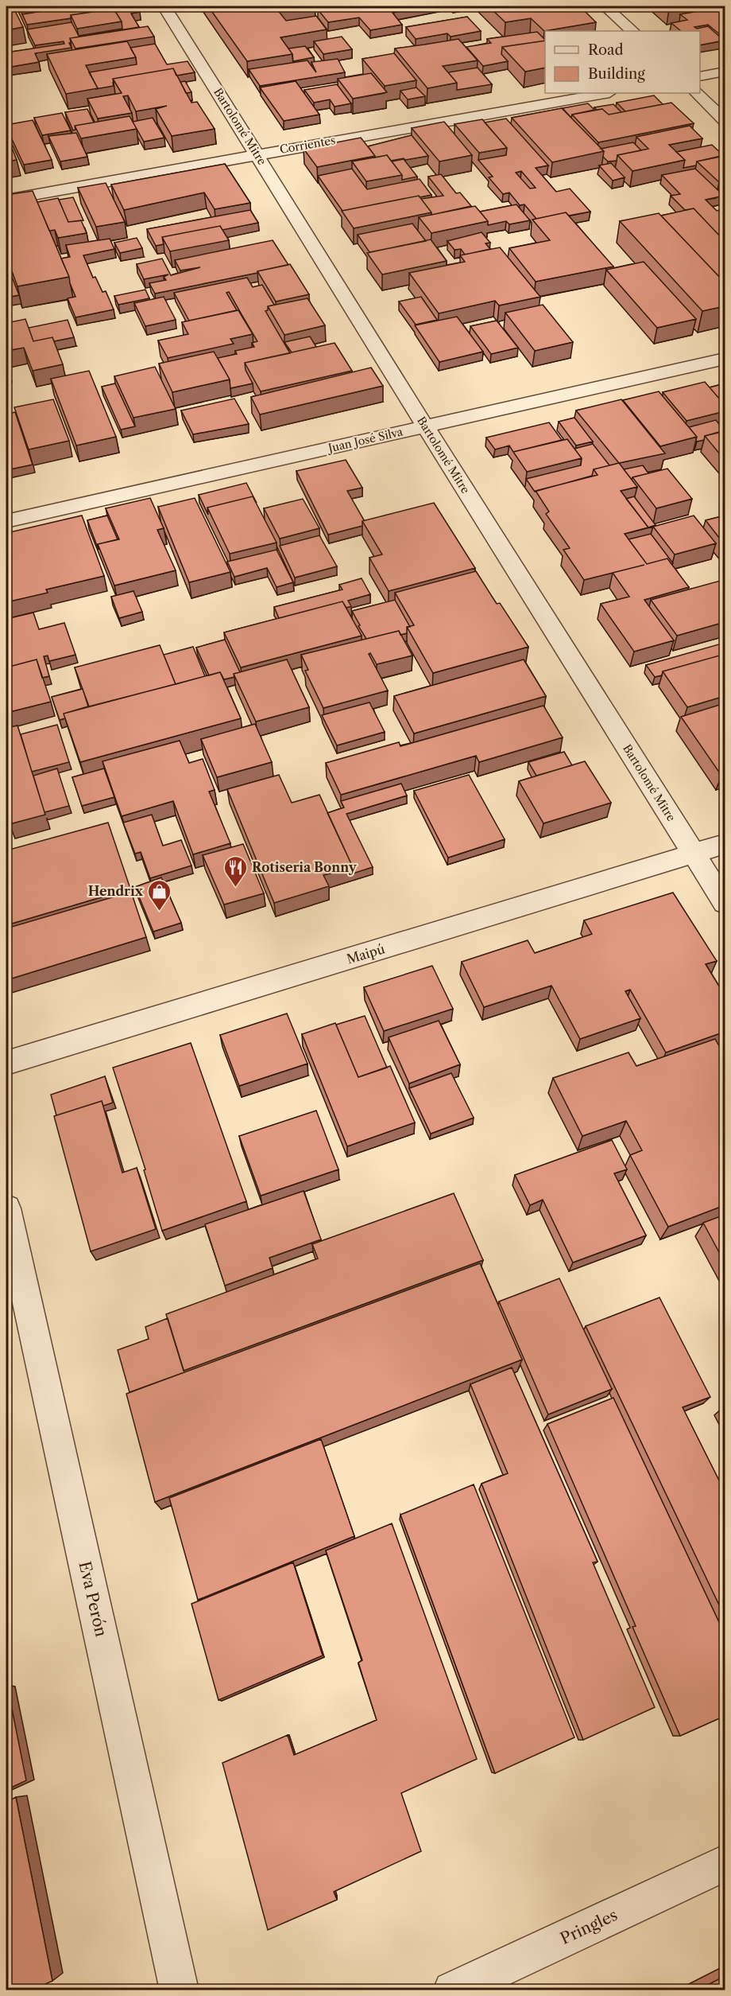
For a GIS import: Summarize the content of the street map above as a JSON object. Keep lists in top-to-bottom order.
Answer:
{
  "streets": {
    "street": [
      "Bartolomé Mitre",
      "Corrientes",
      "Juan José Silva",
      "Maipú",
      "Eva Perón",
      "Pringles"
    ]
  },
  "crossings": [
    ["Bartolomé Mitre", "Corrientes"],
    ["Bartolomé Mitre", "Juan José Silva"],
    ["Bartolomé Mitre", "Maipú"]
  ],
  "places": {
    "restaurant": ["Rotiseria Bonny"],
    "shop": ["Hendrix"]
  },
  "legend": ["Road", "Building"]
}
